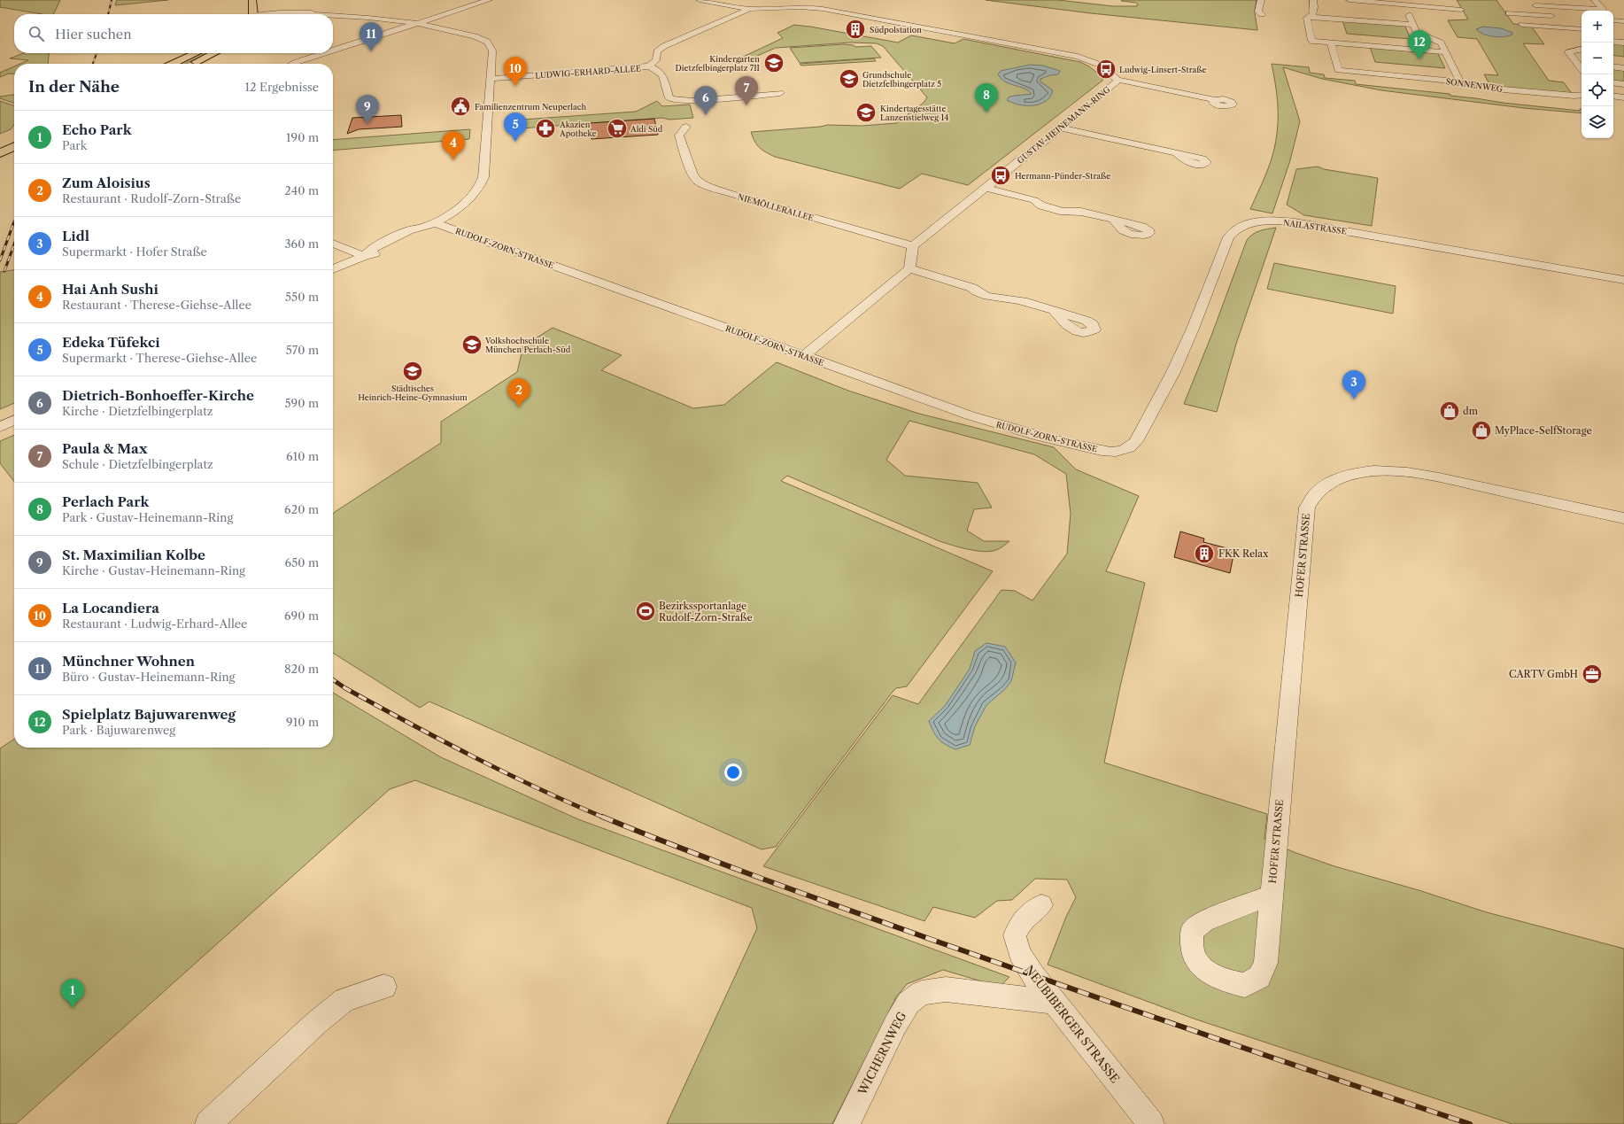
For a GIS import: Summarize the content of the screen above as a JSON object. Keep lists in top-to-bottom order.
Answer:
{
  "streets": {
    "street": [
      "LUDWIG-ERHARD-ALLEE",
      "SONNENWEG",
      "GUSTAV-HEINEMANN-RING",
      "NIEMÖLLERALLEE",
      "NAILASTRASSE",
      "RUDOLF-ZORN-STRASSE",
      "HOFER STRASSE",
      "NEUBIBERGER STRASSE",
      "WICHERNWEG"
    ]
  },
  "crossings": [
    ["LUDWIG-ERHARD-ALLEE", "GUSTAV-HEINEMANN-RING"],
    ["GUSTAV-HEINEMANN-RING", "NIEMÖLLERALLEE"],
    ["NAILASTRASSE", "RUDOLF-ZORN-STRASSE"],
    ["NEUBIBERGER STRASSE", "WICHERNWEG"]
  ],
  "places": {
    "building": ["Südpolstation", "FKK Relax"],
    "school or university": [
      "Kindergarten Dietzfelbingerplatz 7II",
      "Grundschule Dietzfelbingerplatz 5",
      "Kindertagesstätte Lanzenstielweg 14",
      "Volkshochschule München Perlach-Süd",
      "Städtisches Heinrich-Heine-Gymnasium"
    ],
    "bus stop": ["Ludwig-Linsert-Straße", "Hermann-Pünder-Straße"],
    "public building": ["Familienzentrum Neuperlach"],
    "pharmacy": ["Akazien Apotheke"],
    "supermarket": ["Aldi Süd"],
    "shop": ["dm", "MyPlace-SelfStorage"],
    "sports": ["Bezirkssportanlage Rudolf-Zorn-Straße"],
    "office": ["CARTV GmbH"]
  },
  "page": {
    "map_buttons": ["+", "−"],
    "search": "Hier suchen",
    "pins": [
      "11",
      "12",
      "10",
      "7",
      "8",
      "6",
      "9",
      "5",
      "4",
      "3",
      "2",
      "1"
    ],
    "heading": ["In der Nähe", "12 Ergebnisse"],
    "list": [
      {
        "mark": "1",
        "name": "Echo Park",
        "note": "Park",
        "value": "190 m"
      },
      {
        "mark": "2",
        "name": "Zum Aloisius",
        "note": "Restaurant · Rudolf-Zorn-Straße",
        "value": "240 m"
      },
      {
        "mark": "3",
        "name": "Lidl",
        "note": "Supermarkt · Hofer Straße",
        "value": "360 m"
      },
      {
        "mark": "4",
        "name": "Hai Anh Sushi",
        "note": "Restaurant · Therese-Giehse-Allee",
        "value": "550 m"
      },
      {
        "mark": "5",
        "name": "Edeka Tüfekci",
        "note": "Supermarkt · Therese-Giehse-Allee",
        "value": "570 m"
      },
      {
        "mark": "6",
        "name": "Dietrich-Bonhoeffer-Kirche",
        "note": "Kirche · Dietzfelbingerplatz",
        "value": "590 m"
      },
      {
        "mark": "7",
        "name": "Paula & Max",
        "note": "Schule · Dietzfelbingerplatz",
        "value": "610 m"
      },
      {
        "mark": "8",
        "name": "Perlach Park",
        "note": "Park · Gustav-Heinemann-Ring",
        "value": "620 m"
      },
      {
        "mark": "9",
        "name": "St. Maximilian Kolbe",
        "note": "Kirche · Gustav-Heinemann-Ring",
        "value": "650 m"
      },
      {
        "mark": "10",
        "name": "La Locandiera",
        "note": "Restaurant · Ludwig-Erhard-Allee",
        "value": "690 m"
      },
      {
        "mark": "11",
        "name": "Münchner Wohnen",
        "note": "Büro · Gustav-Heinemann-Ring",
        "value": "820 m"
      },
      {
        "mark": "12",
        "name": "Spielplatz Bajuwarenweg",
        "note": "Park · Bajuwarenweg",
        "value": "910 m"
      }
    ]
  }
}
